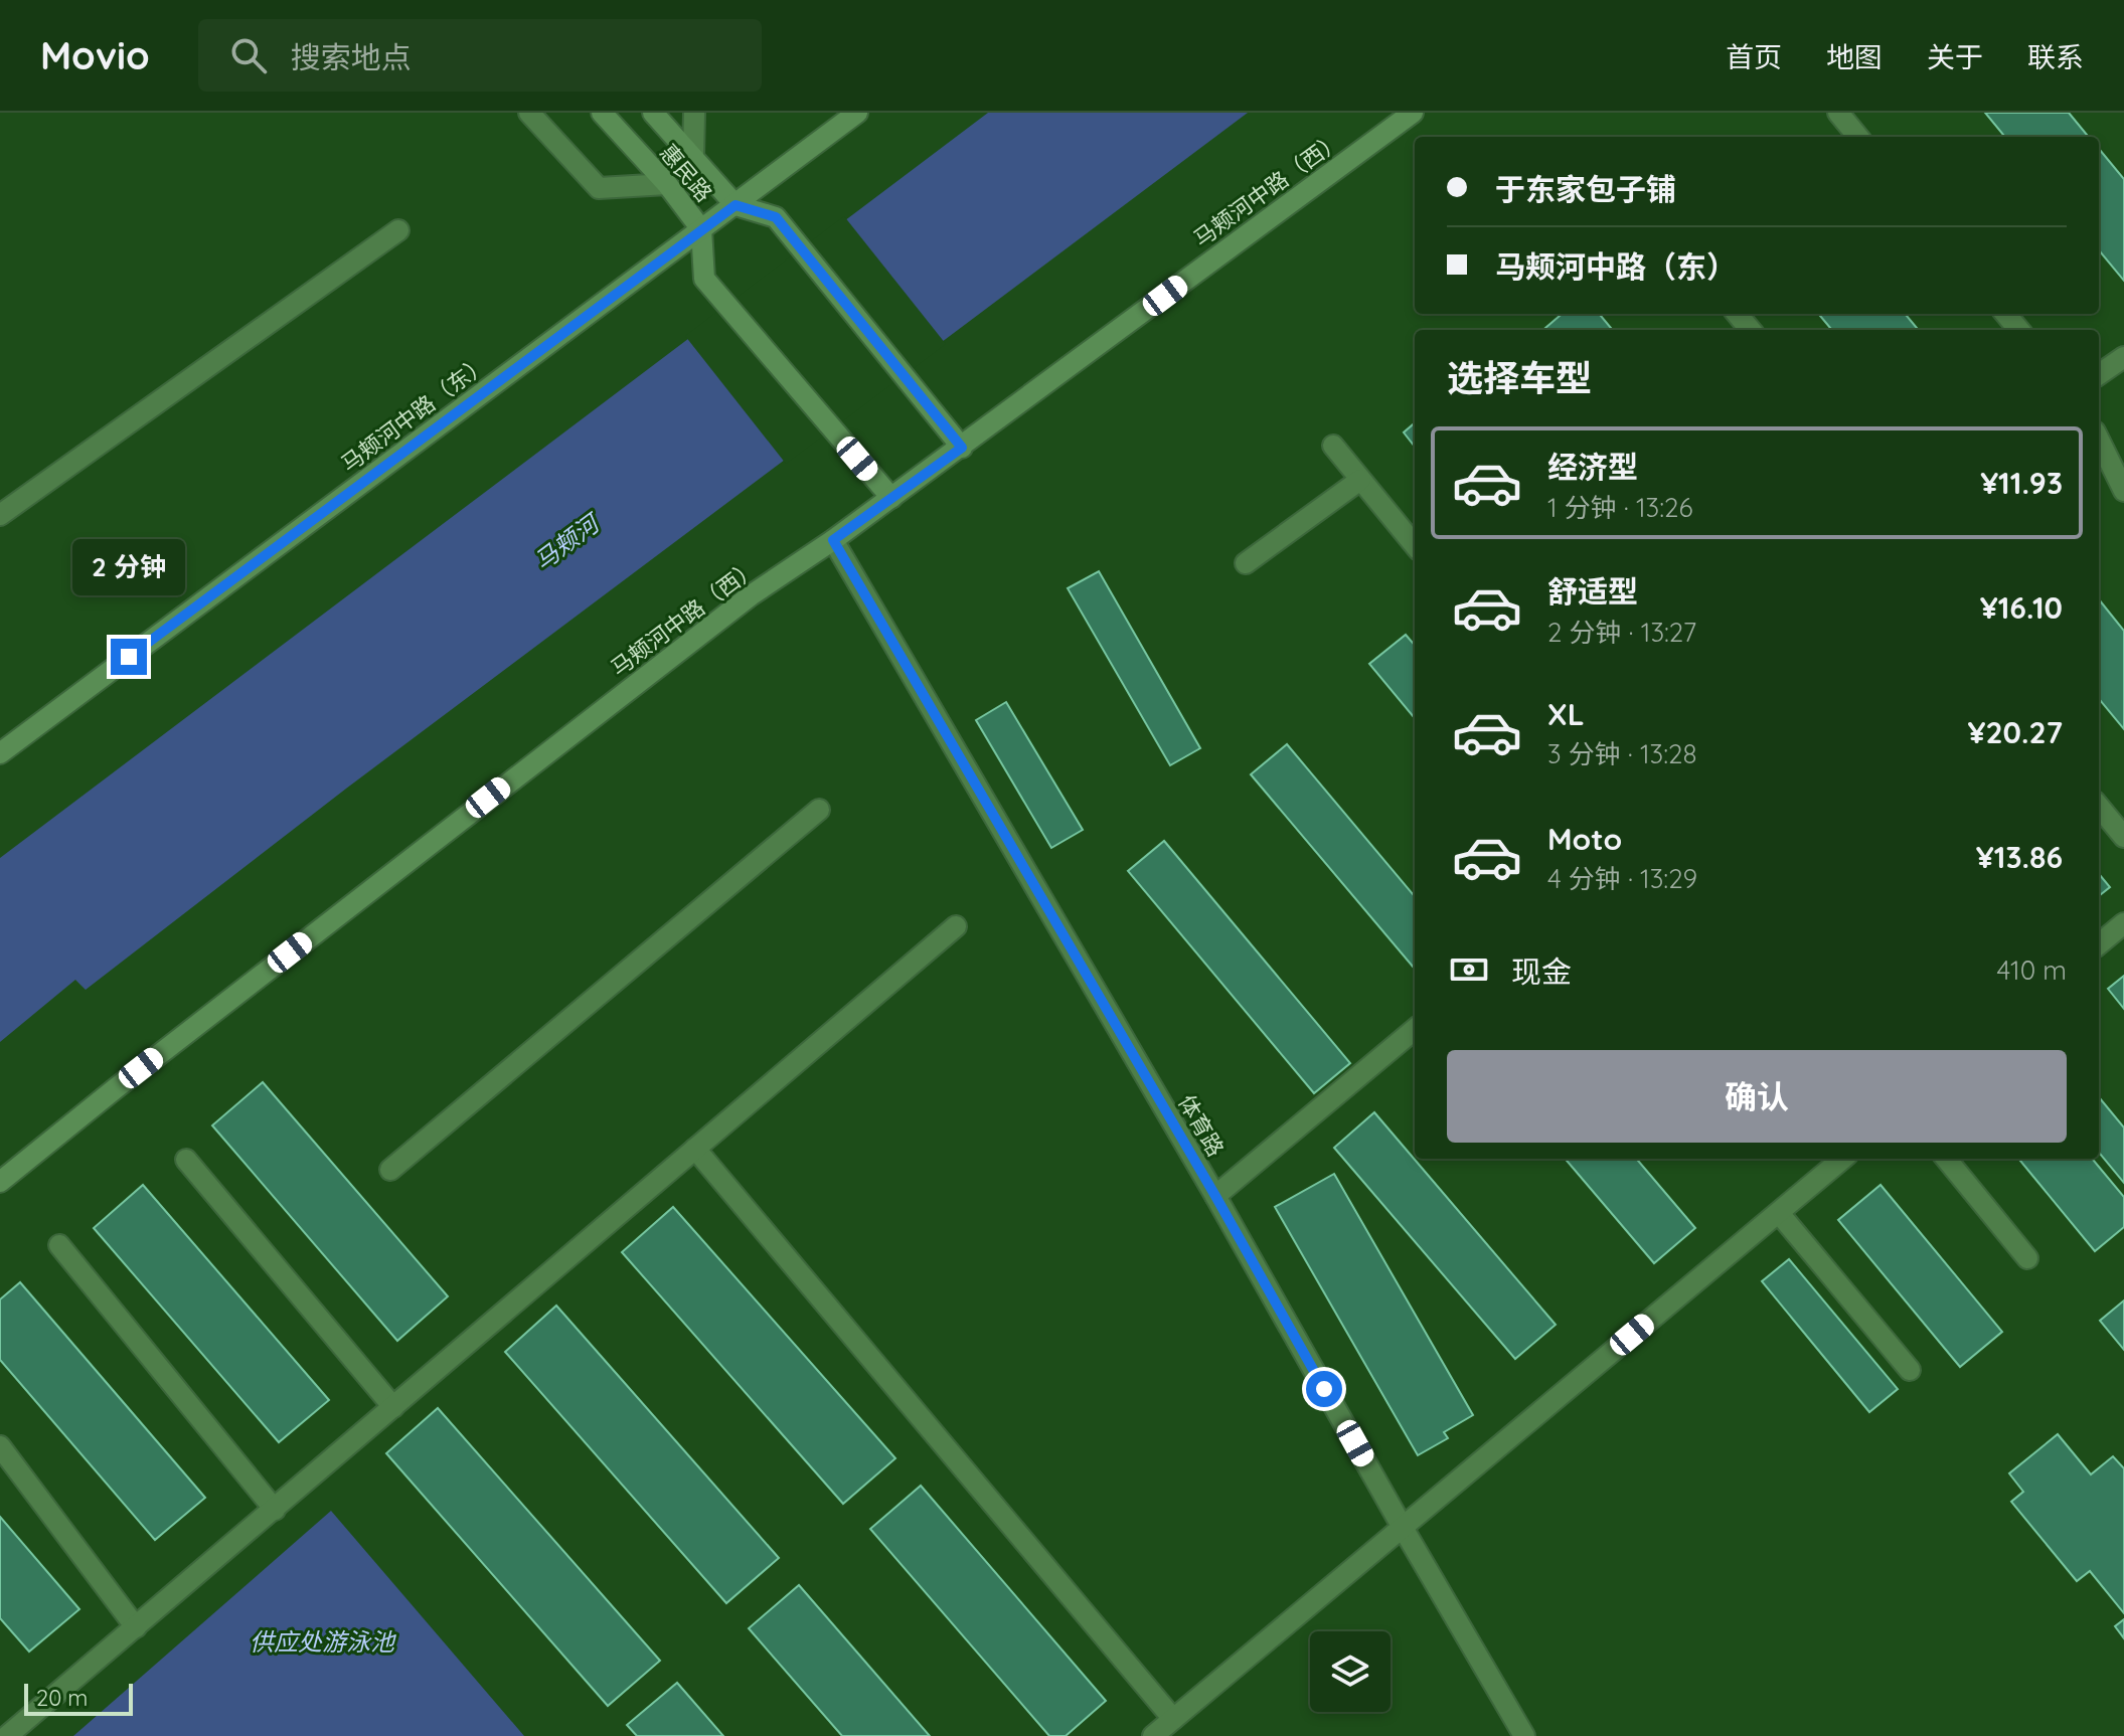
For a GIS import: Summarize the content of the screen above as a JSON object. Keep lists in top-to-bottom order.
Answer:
{
  "streets": {
    "street": [
      "惠民路",
      "马颊河中路（西）",
      "马颊河中路（东）",
      "体育路"
    ]
  },
  "crossings": [
    ["惠民路", "马颊河中路（东）"],
    ["马颊河中路（西）", "体育路"]
  ],
  "water": ["马颊河", "供应处游泳池"],
  "scale_bar": "20 m",
  "page": {
    "header": "Movio",
    "search": "搜索地点",
    "nav": [
      "首页",
      "地图",
      "关于",
      "联系"
    ],
    "banner": ["于东家包子铺", "马颊河中路（东）"],
    "heading": "选择车型",
    "list": [
      {
        "name": "经济型",
        "note": "1 分钟 · 13:26",
        "value": "¥11.93"
      },
      {
        "name": "舒适型",
        "note": "2 分钟 · 13:27",
        "value": "¥16.10"
      },
      {
        "name": "XL",
        "note": "3 分钟 · 13:28",
        "value": "¥20.27"
      },
      {
        "name": "Moto",
        "note": "4 分钟 · 13:29",
        "value": "¥13.86"
      }
    ],
    "bubble": "2 分钟",
    "pay": ["现金", "410 m"],
    "buttons": "确认",
    "scale": "20 m"
  }
}
